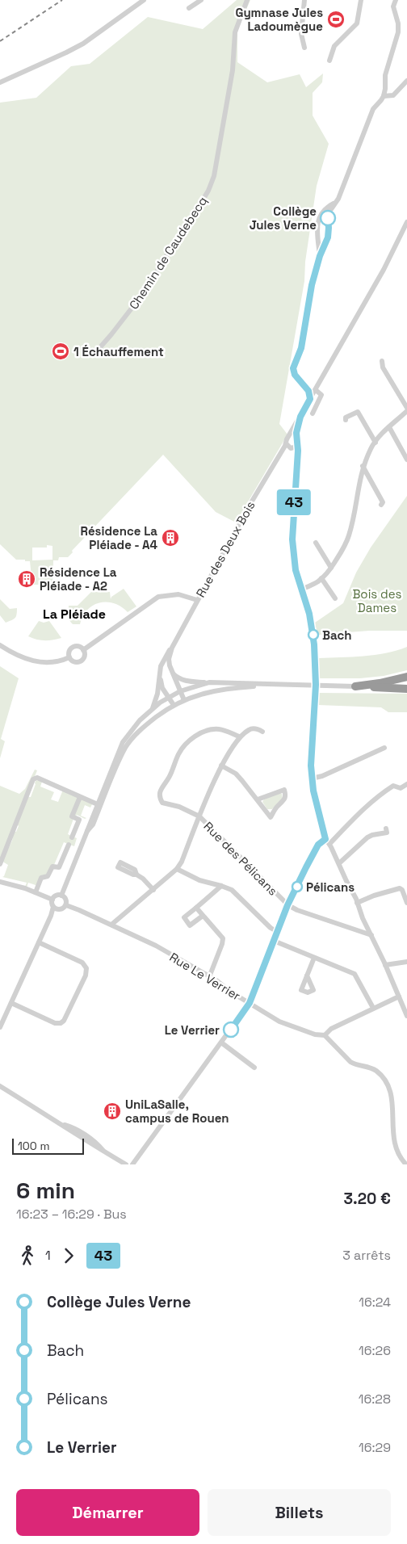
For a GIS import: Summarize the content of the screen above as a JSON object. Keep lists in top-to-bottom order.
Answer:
{
  "streets": {
    "street": [
      "Chemin de Caudebecq",
      "Rue des Deux Bois",
      "Rue des Pélicans",
      "Rue Le Verrier"
    ]
  },
  "districts": ["La Pléiade"],
  "parks": ["Bois des Dames"],
  "places": {
    "sports": ["Gymnase Jules Ladoumègue", "1 Échauffement"],
    "other": [
      "Collège Jules Verne",
      "Bach",
      "Pélicans",
      "Le Verrier"
    ],
    "building": ["Résidence La Pléiade - A4", "Résidence La Pléiade - A2", "UniLaSalle, campus de Rouen"]
  },
  "lines": ["bus line 43"],
  "scale_bar": "100 m",
  "page": {
    "on_map": "43",
    "scale": "100 m",
    "heading": ["6 min", "16:23 – 16:29 · Bus", "3.20 €"],
    "legs": ["1", "43", "3 arrêts"],
    "list": [
      {
        "name": "Collège Jules Verne",
        "value": "16:24"
      },
      {
        "name": "Bach",
        "value": "16:26"
      },
      {
        "name": "Pélicans",
        "value": "16:28"
      },
      {
        "name": "Le Verrier",
        "value": "16:29"
      }
    ],
    "buttons": ["Démarrer", "Billets"]
  }
}
